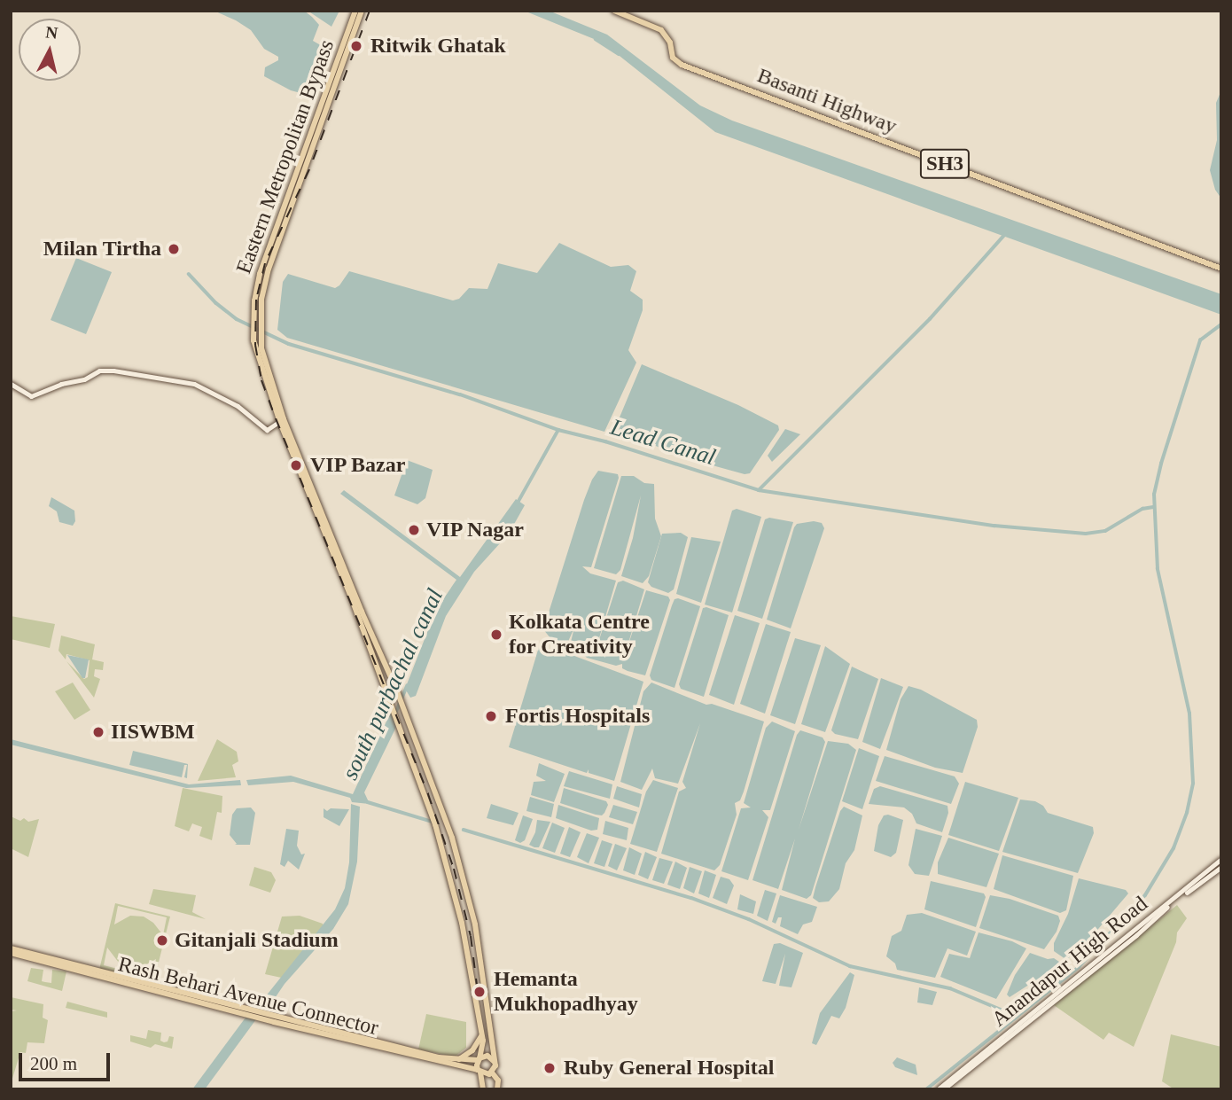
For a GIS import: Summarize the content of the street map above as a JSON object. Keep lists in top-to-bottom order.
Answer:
{
  "streets": {
    "main road": [
      "Basanti Highway",
      "Eastern Metropolitan Bypass",
      "SH3",
      "Anandapur High Road",
      "Rash Behari Avenue Connector"
    ]
  },
  "crossings": [
    ["Eastern Metropolitan Bypass", "Rash Behari Avenue Connector"]
  ],
  "water": ["Lead Canal", "south purbachal canal"],
  "places": [
    "Ritwik Ghatak",
    "Milan Tirtha",
    "VIP Bazar",
    "VIP Nagar",
    "Kolkata Centre for Creativity",
    "Fortis Hospitals",
    "IISWBM",
    "Gitanjali Stadium",
    "Hemanta Mukhopadhyay",
    "Ruby General Hospital"
  ],
  "scale_bar": "200 m",
  "north": "top"
}
